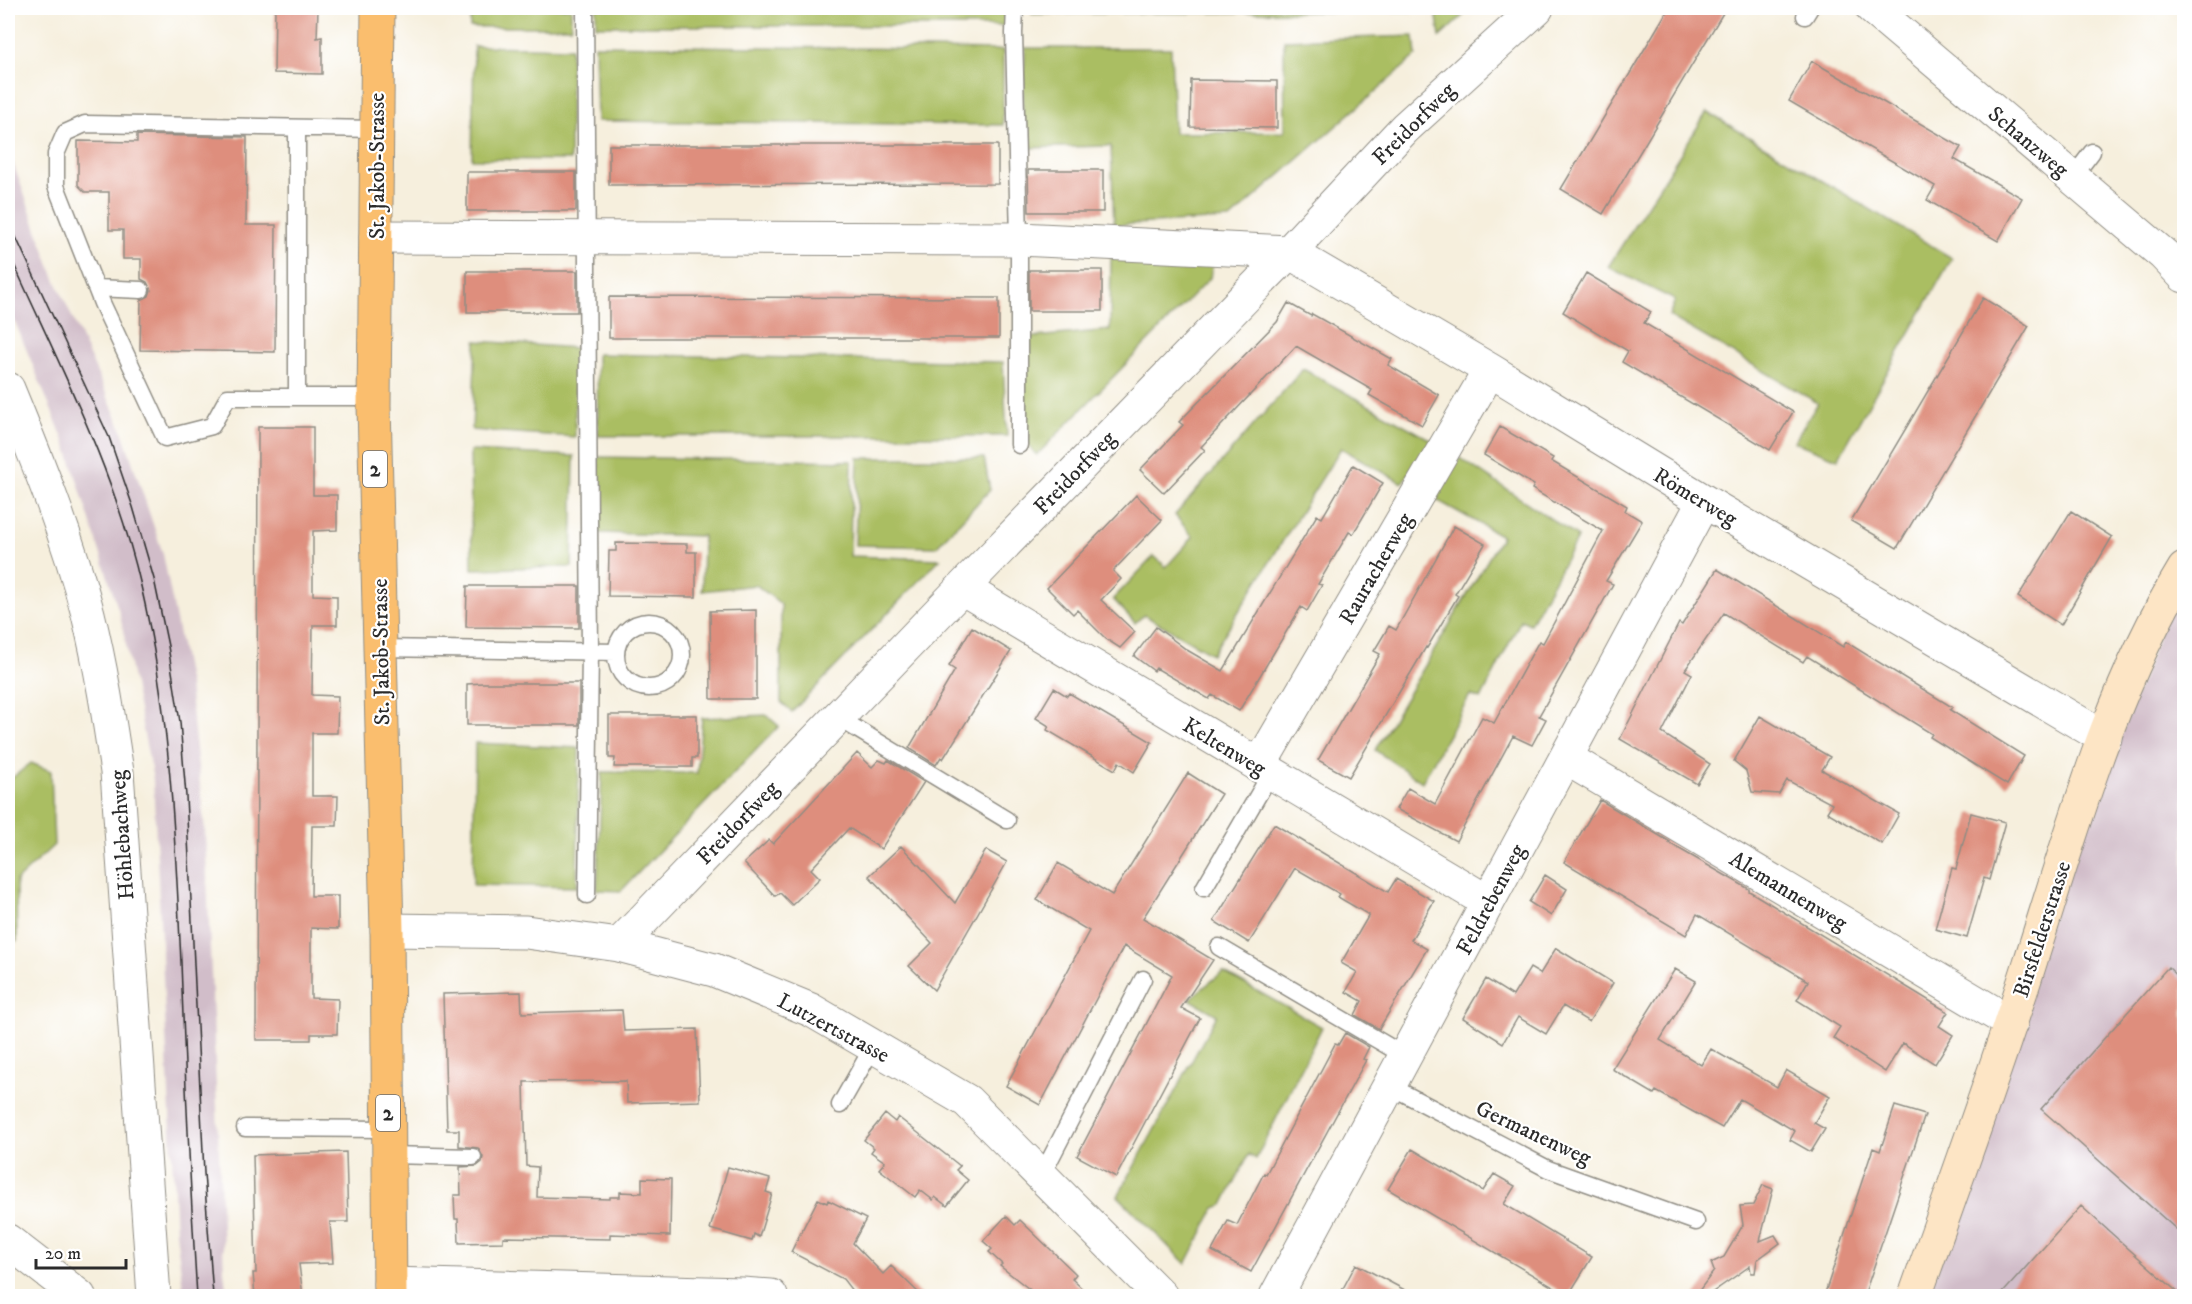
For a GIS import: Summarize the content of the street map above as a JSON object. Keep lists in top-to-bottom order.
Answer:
{
  "streets": {
    "main road": ["St. Jakob-Strasse", "2", "Birsfelderstrasse"],
    "street": [
      "Freidorfweg",
      "Schanzweg",
      "Römerweg",
      "Rauracherweg",
      "Keltenweg",
      "Höhlebachweg",
      "Alemannenweg",
      "Feldrebenweg",
      "Lutzertstrasse"
    ],
    "lane": ["Germanenweg"]
  },
  "crossings": [
    ["Freidorfweg", "Römerweg"],
    ["Freidorfweg", "Keltenweg"],
    ["Freidorfweg", "Lutzertstrasse"],
    ["St. Jakob-Strasse", "Lutzertstrasse"],
    ["Römerweg", "Rauracherweg"],
    ["Römerweg", "Feldrebenweg"],
    ["Römerweg", "Birsfelderstrasse"],
    ["Rauracherweg", "Keltenweg"],
    ["Keltenweg", "Feldrebenweg"],
    ["Alemannenweg", "Feldrebenweg"],
    ["Alemannenweg", "Birsfelderstrasse"],
    ["Feldrebenweg", "Germanenweg"]
  ],
  "scale_bar": "20 m"
}
